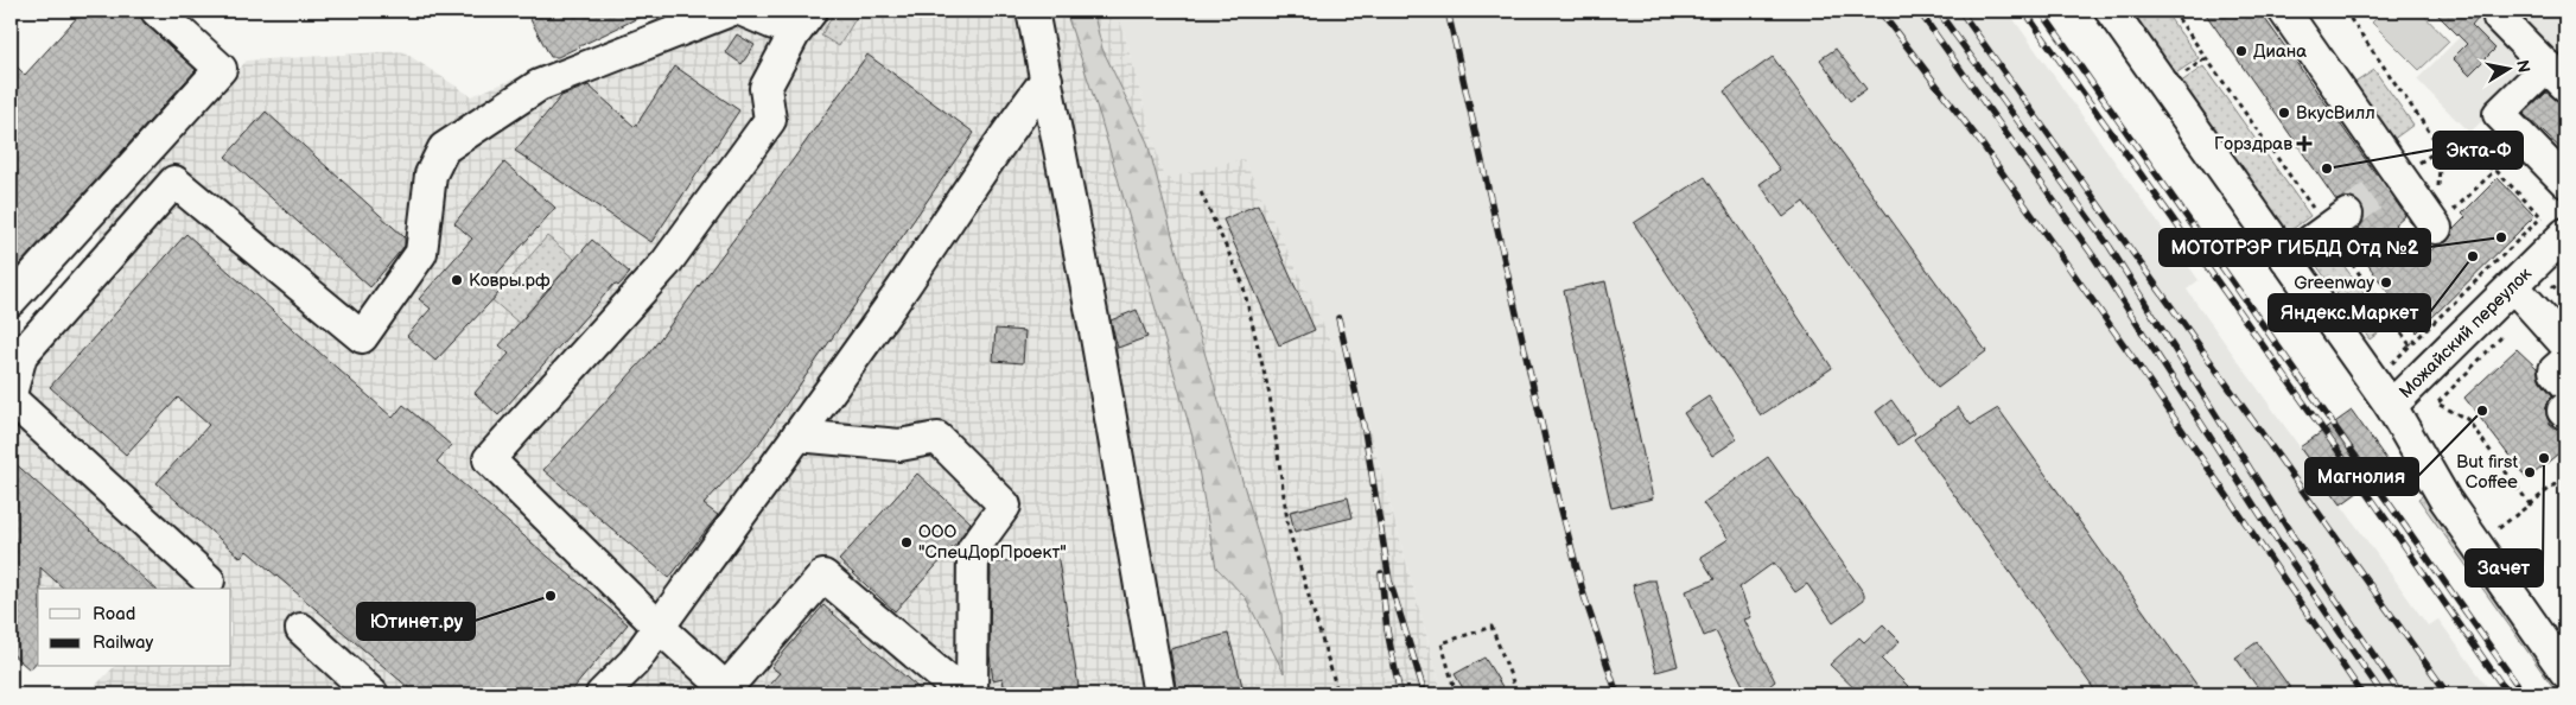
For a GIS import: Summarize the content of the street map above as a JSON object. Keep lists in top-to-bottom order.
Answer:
{
  "streets": {
    "street": ["Можайский переулок"]
  },
  "places": {
    "other": [
      "Диана",
      "ВкусВилл",
      "Экта-Ф",
      "МОТОТРЭР ГИБДД Отд №2",
      "Яндекс.Маркет",
      "Ковры.рф",
      "Greenway",
      "Магнолия",
      "Зачет",
      "But first Coffee",
      "ООО \"СпецДорПроект\"",
      "Ютинет.ру"
    ],
    "health": ["Горздрав"]
  },
  "legend": ["Road", "Railway"],
  "north": "right"
}
